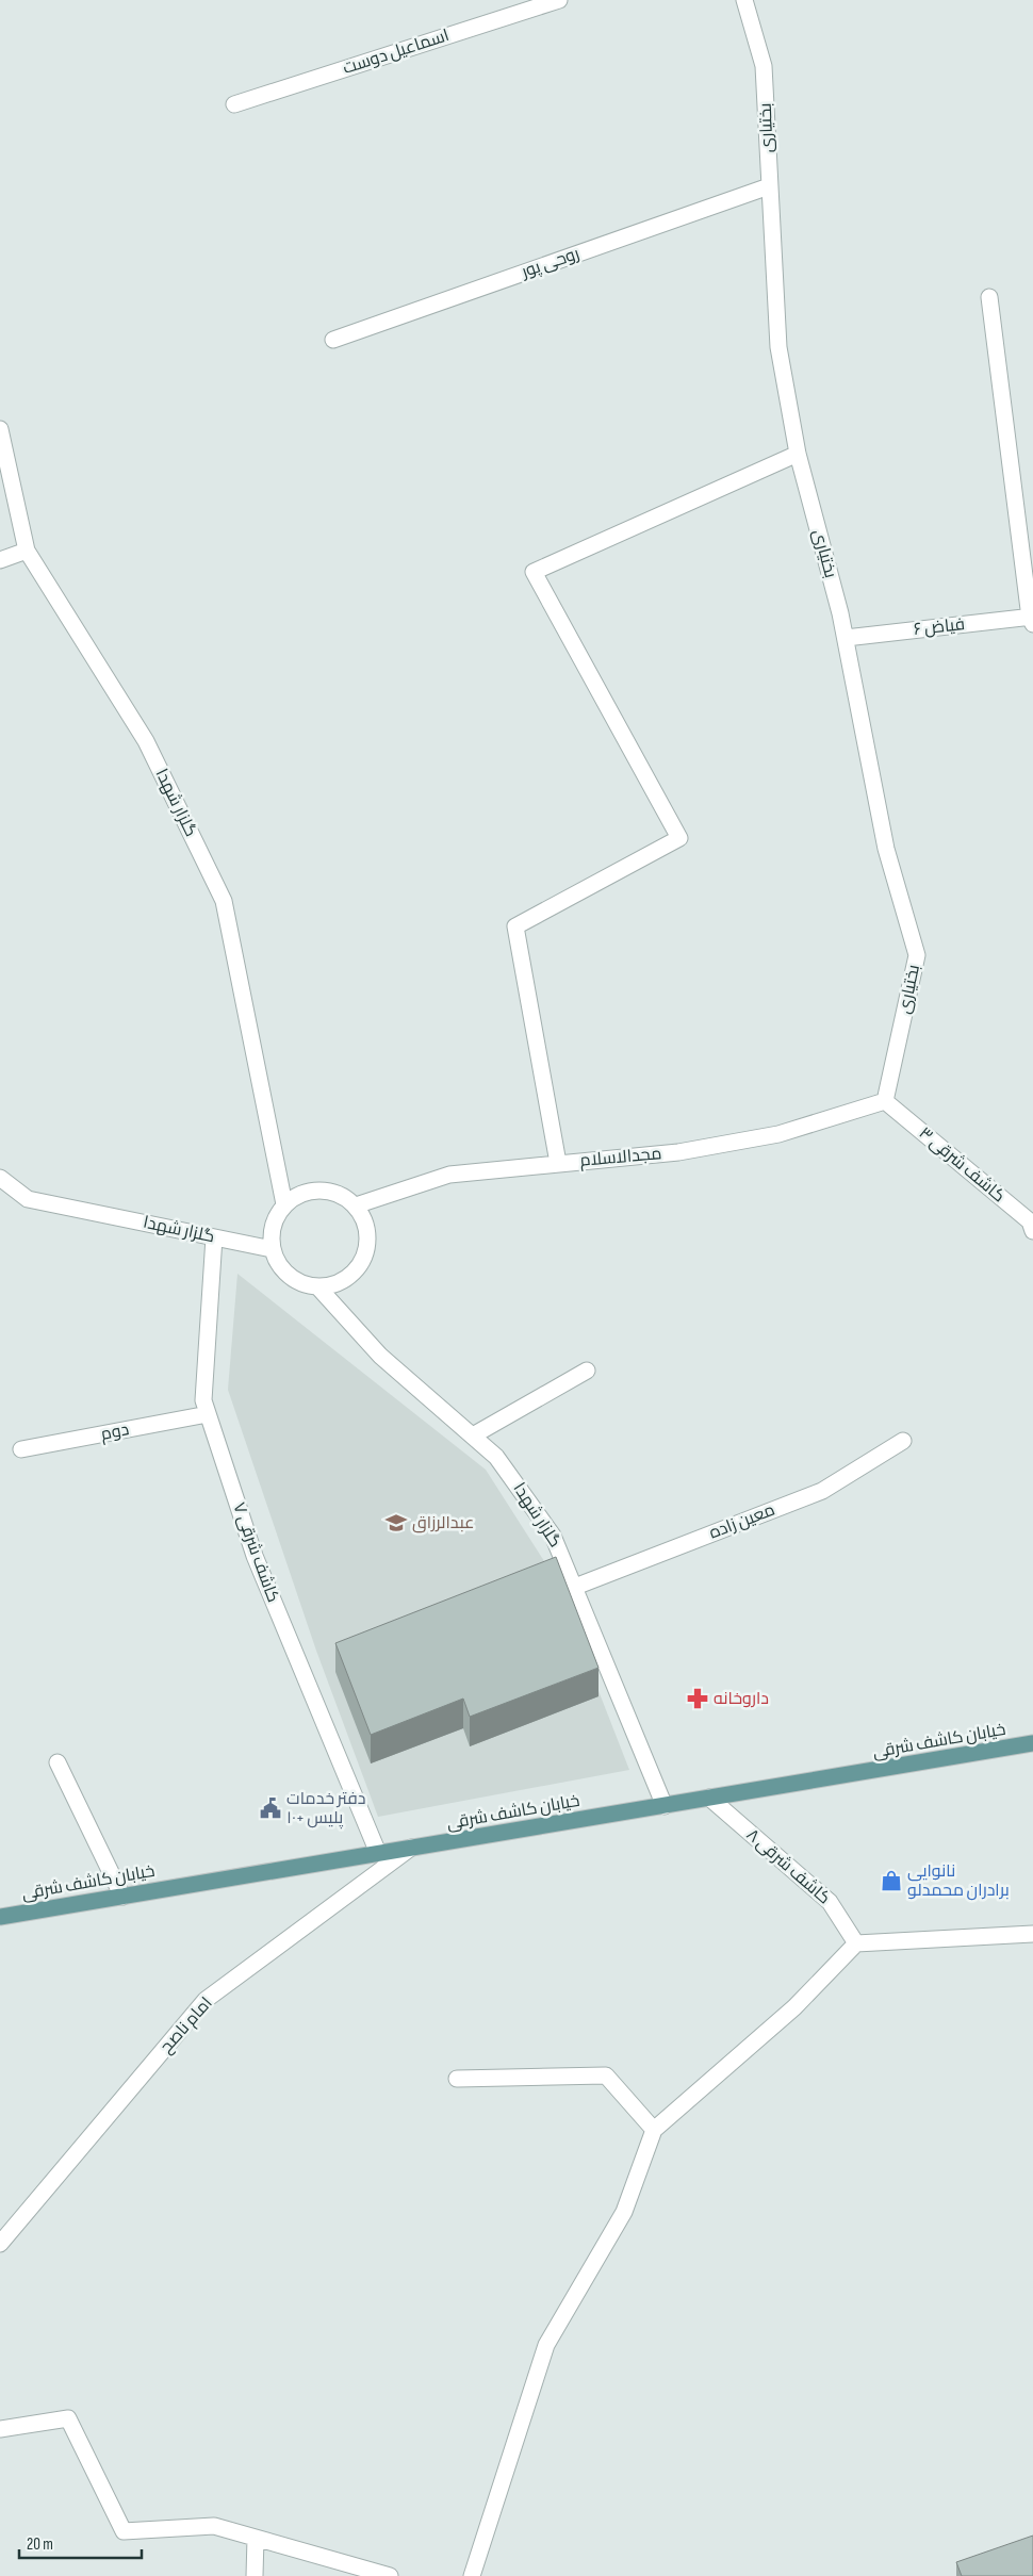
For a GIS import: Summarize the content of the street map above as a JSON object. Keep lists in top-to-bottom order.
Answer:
{
  "streets": {
    "main road": ["خیابان کاشف شرقی"],
    "street": [
      "اسماعیل دوست",
      "بختیاری",
      "روحی پور",
      "فیاض ۶",
      "گلزار شهدا",
      "مجدالاسلام",
      "کاشف شرقی ۳",
      "دوم",
      "معین زاده",
      "کاشف شرقی ۷",
      "کاشف شرقی ۸",
      "امام ناصح"
    ]
  },
  "crossings": [
    ["بختیاری", "روحی پور"],
    ["بختیاری", "فیاض ۶"],
    ["بختیاری", "مجدالاسلام"],
    ["بختیاری", "کاشف شرقی ۳"],
    ["گلزار شهدا", "مجدالاسلام"],
    ["گلزار شهدا", "معین زاده"],
    ["گلزار شهدا", "کاشف شرقی ۷"],
    ["گلزار شهدا", "خیابان کاشف شرقی"],
    ["مجدالاسلام", "کاشف شرقی ۳"],
    ["دوم", "کاشف شرقی ۷"],
    ["کاشف شرقی ۷", "خیابان کاشف شرقی"],
    ["خیابان کاشف شرقی", "کاشف شرقی ۸"],
    ["خیابان کاشف شرقی", "امام ناصح"]
  ],
  "places": {
    "school or university": ["عبدالرزاق"],
    "pharmacy": ["داروخانه"],
    "public building": ["دفتر خدمات پلیس +۱۰"],
    "shop": ["نانوایی برادران محمدلو"]
  },
  "scale_bar": "20 m"
}
